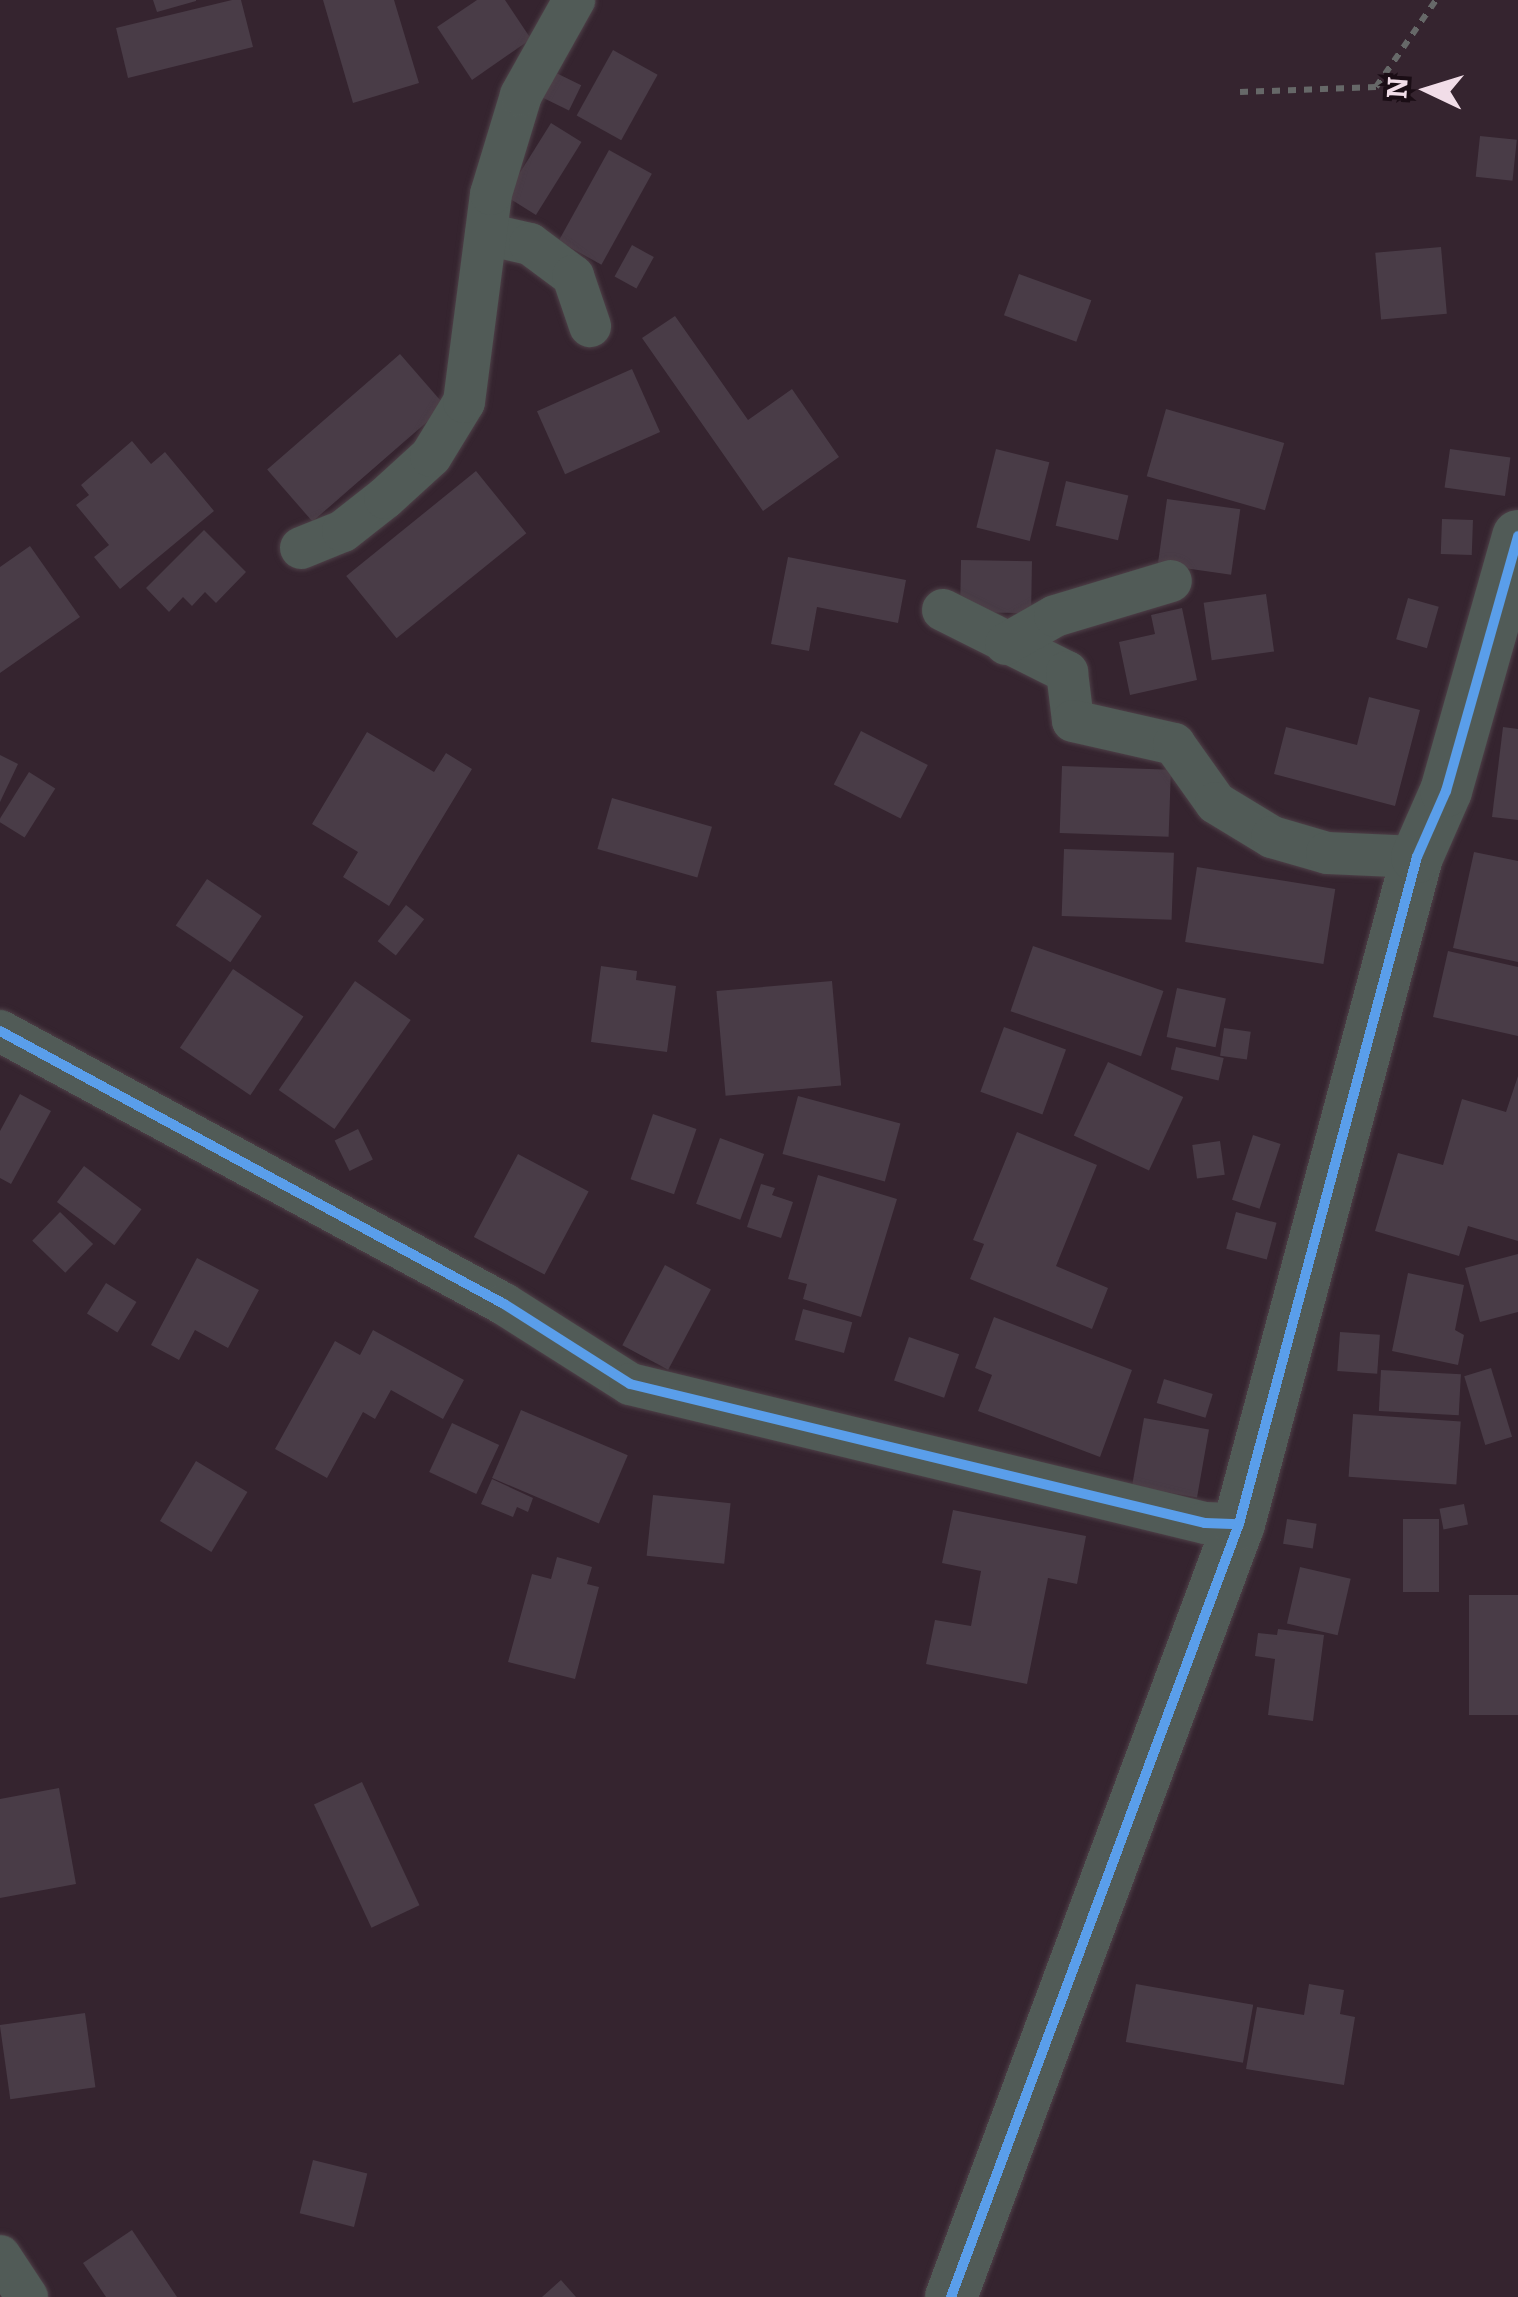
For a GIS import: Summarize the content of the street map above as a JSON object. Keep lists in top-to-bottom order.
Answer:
{
  "north": "left"
}
